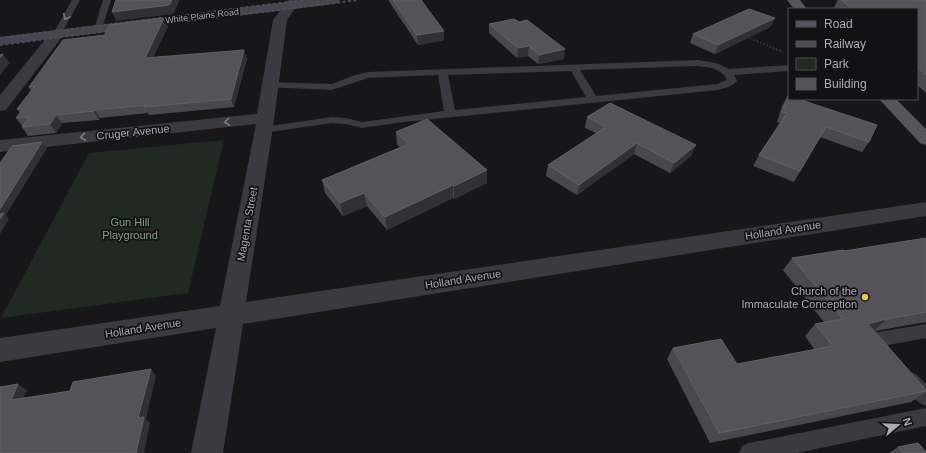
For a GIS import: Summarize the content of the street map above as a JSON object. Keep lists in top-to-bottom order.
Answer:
{
  "streets": {
    "main road": ["White Plains Road"],
    "street": ["Cruger Avenue", "Magenta Street", "Holland Avenue"]
  },
  "crossings": [
    ["White Plains Road", "Magenta Street"],
    ["Cruger Avenue", "Magenta Street"],
    ["Magenta Street", "Holland Avenue"]
  ],
  "one_way": ["Cruger Avenue"],
  "parks": ["Gun Hill Playground"],
  "places": ["Church of the Immaculate Conception"],
  "legend": [
    "Road",
    "Railway",
    "Park",
    "Building"
  ],
  "north": "right"
}
